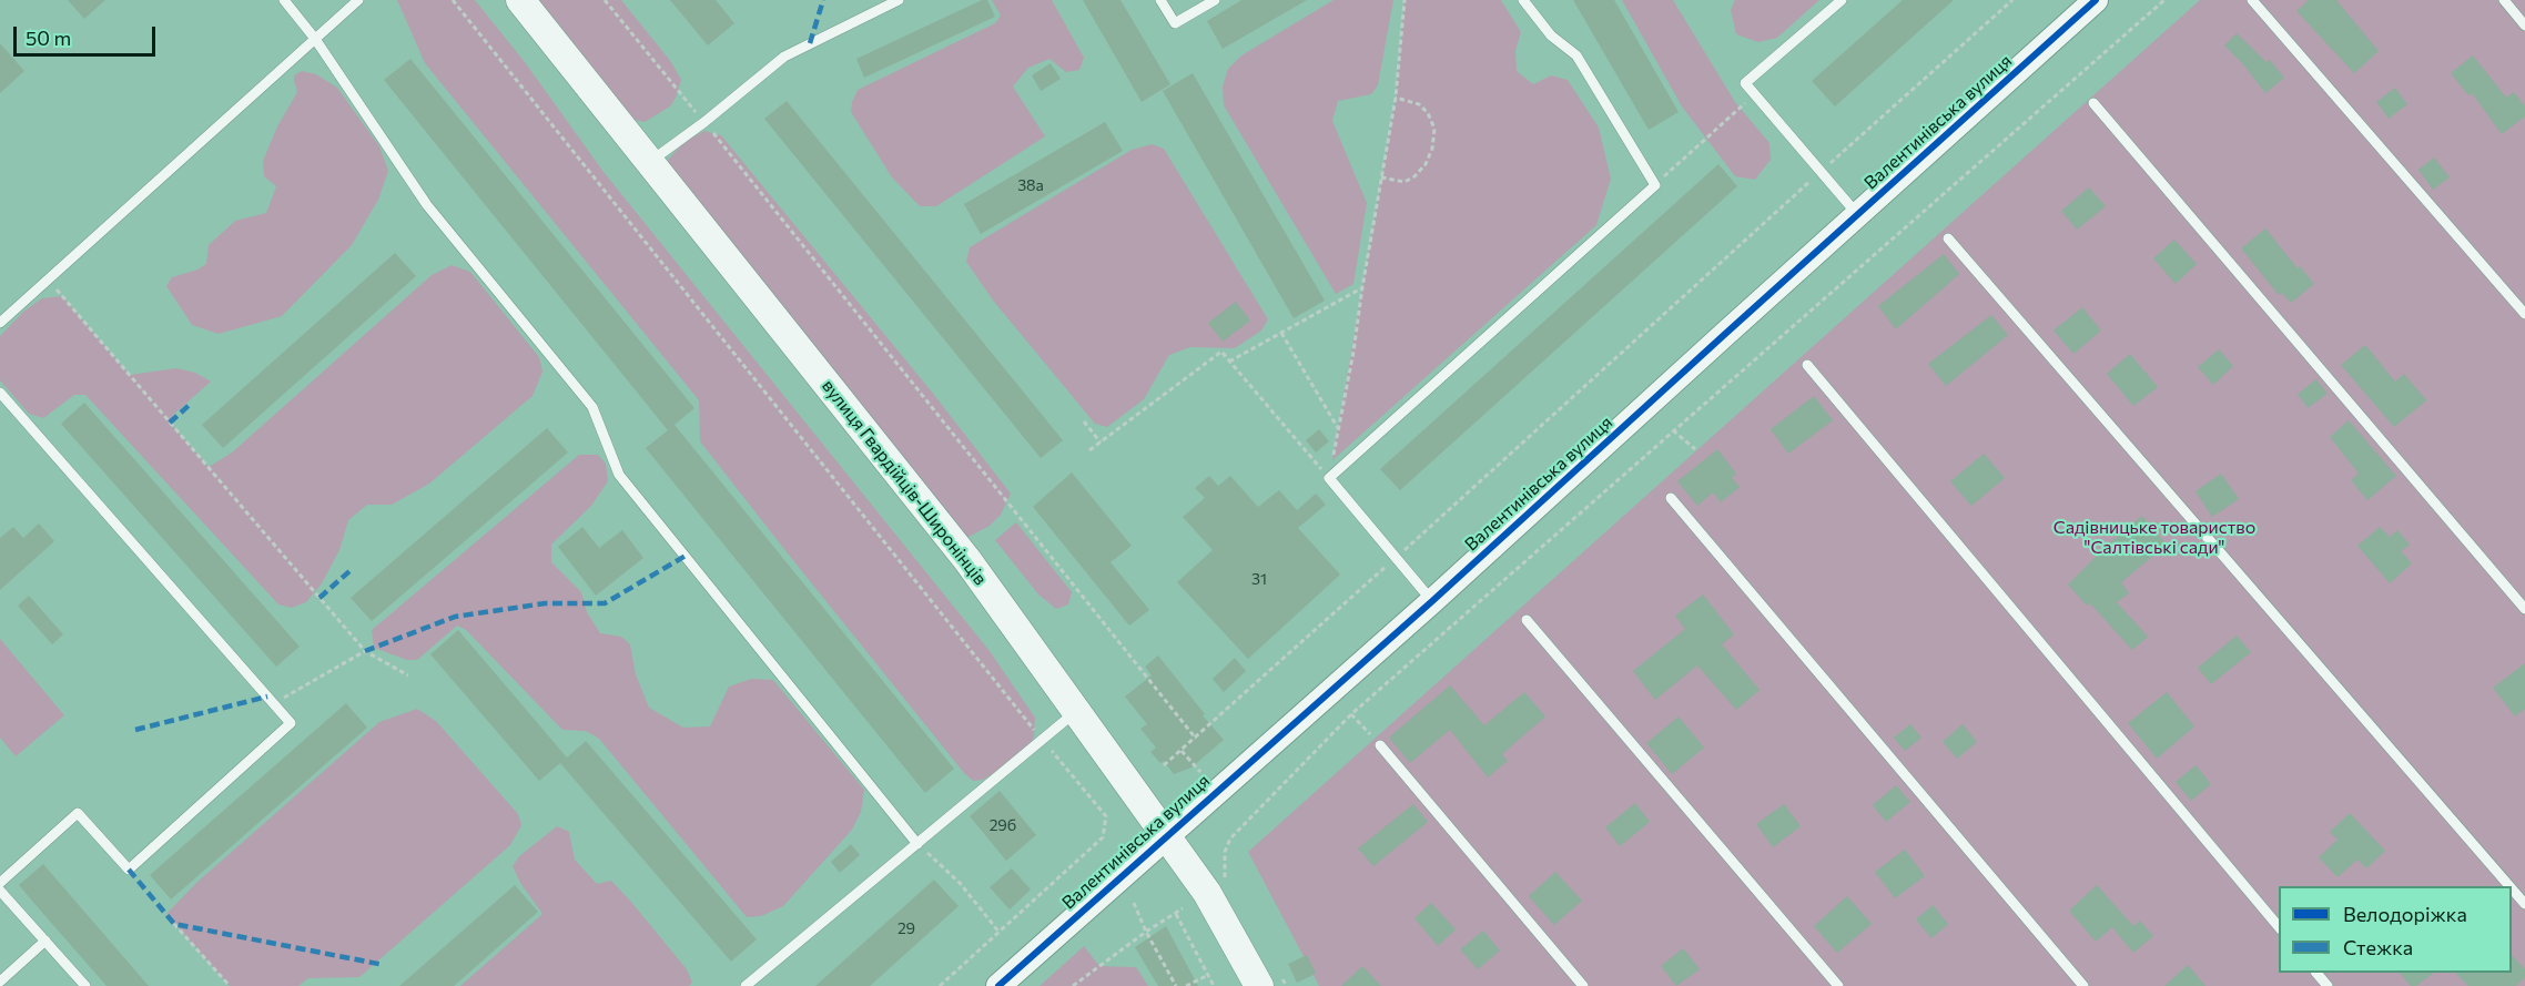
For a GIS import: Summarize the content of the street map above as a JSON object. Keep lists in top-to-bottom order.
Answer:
{
  "streets": {
    "main road": ["вулиця Гвардійців-Широнінців"],
    "street": ["Валентинівська вулиця"]
  },
  "crossings": [
    ["Валентинівська вулиця", "вулиця Гвардійців-Широнінців"]
  ],
  "parks": ["Садівницьке товариство \"Салтівські сади\""],
  "house_numbers": [
    "38а",
    "31",
    "29б",
    "29"
  ],
  "legend": ["Велодоріжка", "Стежка"],
  "scale_bar": "50 m"
}
